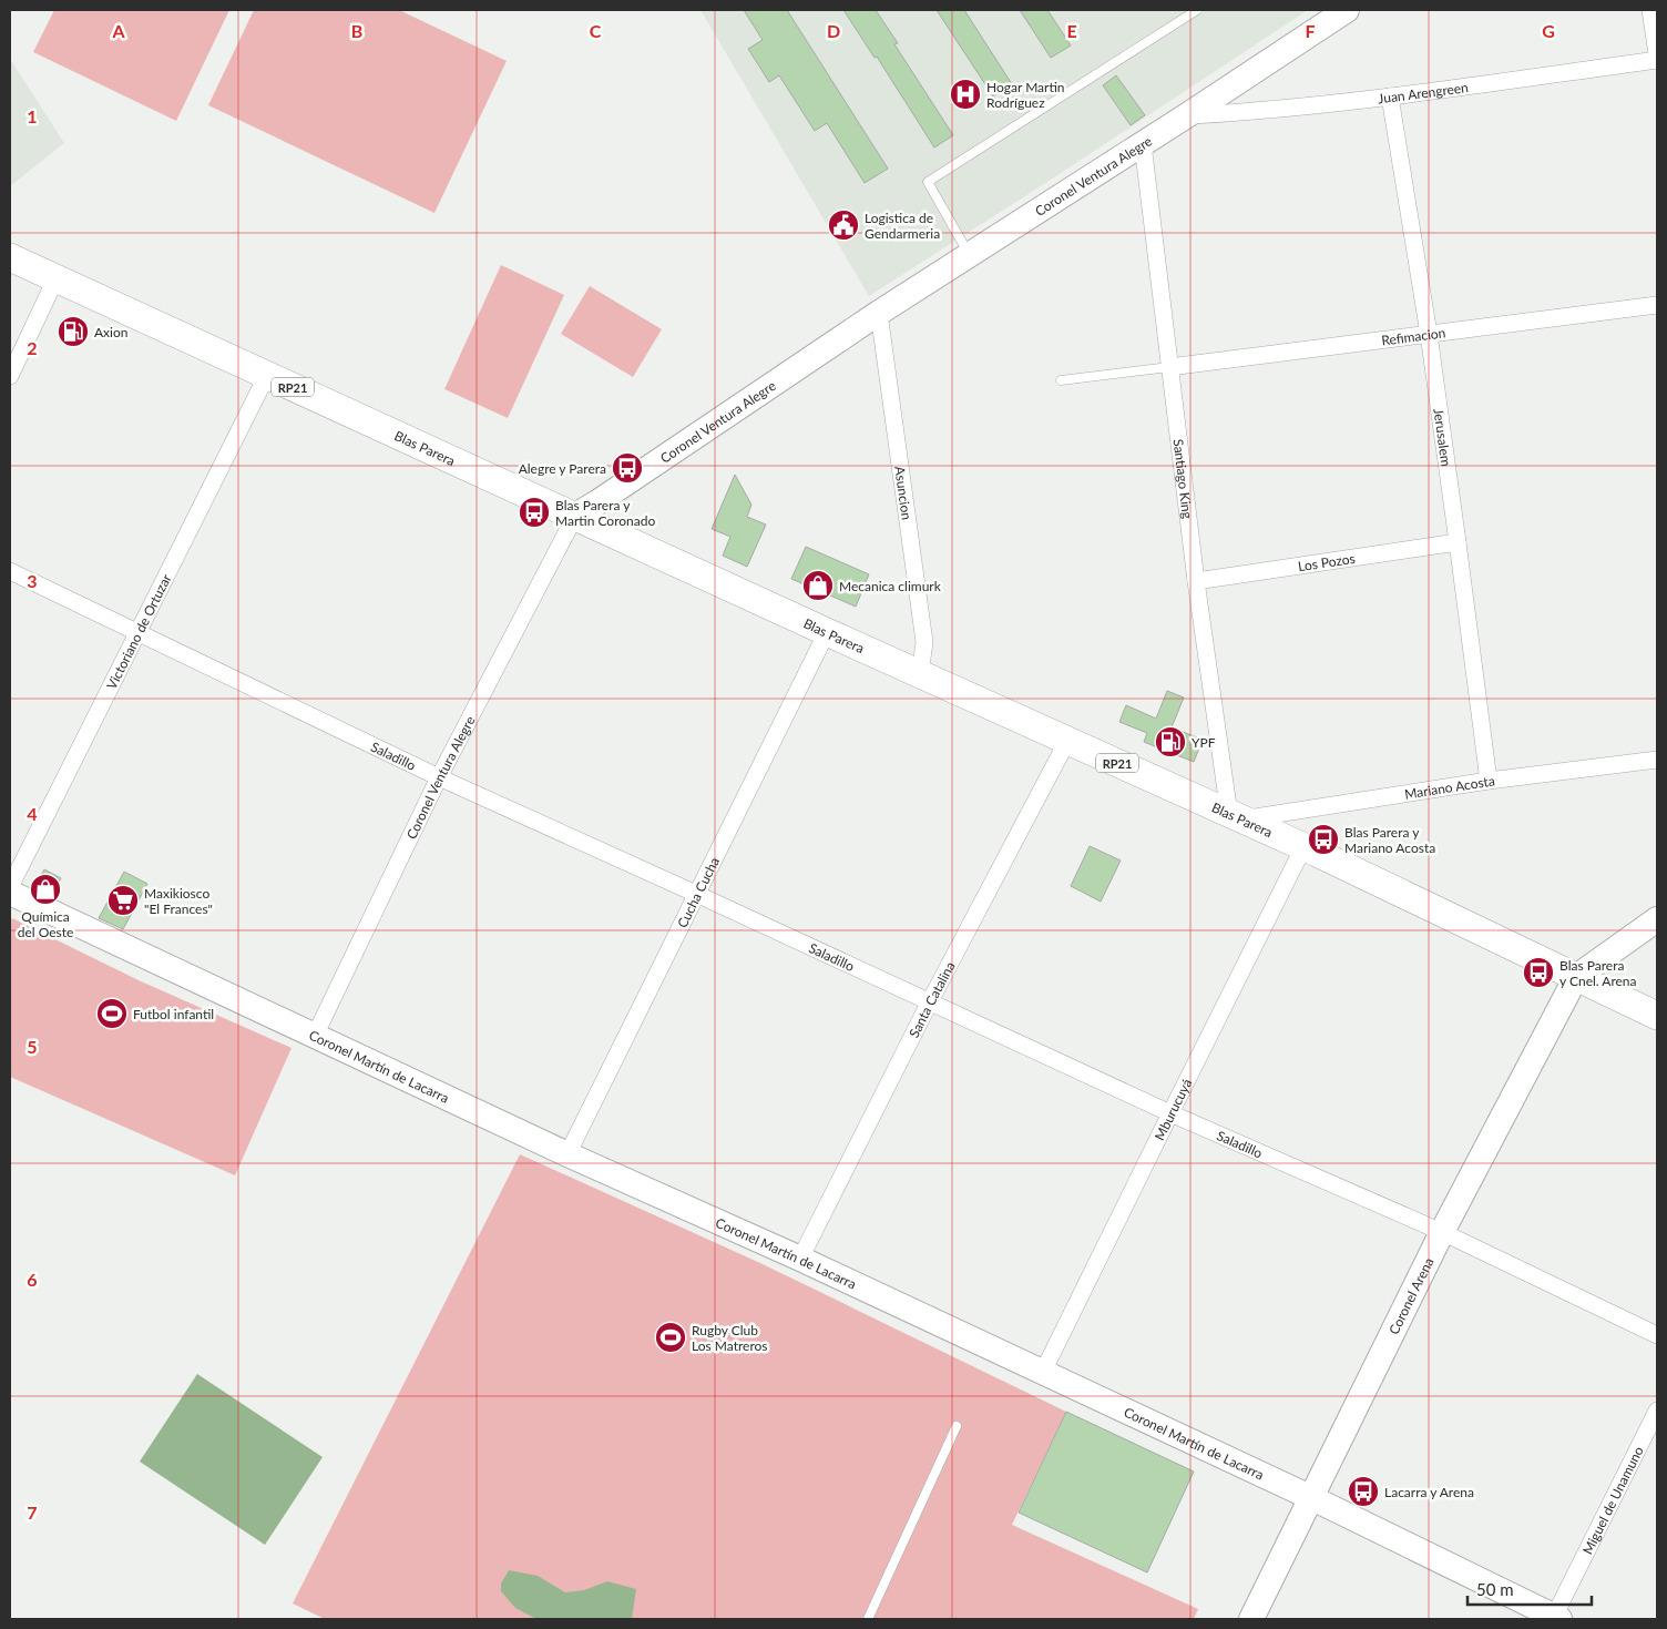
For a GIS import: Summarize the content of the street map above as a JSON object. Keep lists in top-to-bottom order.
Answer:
{
  "streets": {
    "main road": ["RP21", "Blas Parera"],
    "street": [
      "Juan Arengreen",
      "Coronel Ventura Alegre",
      "Refimacion",
      "Jerusalem",
      "Santiago King",
      "Asuncion",
      "Los Pozos",
      "Victoriano de Ortuzar",
      "Saladillo",
      "Mariano Acosta",
      "Cucha Cucha",
      "Santa Catalina",
      "Coronel Martín de Lacarra",
      "Mburucuyá",
      "Coronel Arena",
      "Miguel de Unamuno"
    ]
  },
  "crossings": [
    ["Juan Arengreen", "Coronel Ventura Alegre"],
    ["Juan Arengreen", "Jerusalem"],
    ["Coronel Ventura Alegre", "Blas Parera"],
    ["Coronel Ventura Alegre", "Santiago King"],
    ["Coronel Ventura Alegre", "Asuncion"],
    ["Coronel Ventura Alegre", "Saladillo"],
    ["Coronel Ventura Alegre", "Coronel Martín de Lacarra"],
    ["Refimacion", "Jerusalem"],
    ["Refimacion", "Santiago King"],
    ["Jerusalem", "Los Pozos"],
    ["Jerusalem", "Mariano Acosta"],
    ["Blas Parera", "Santiago King"],
    ["Blas Parera", "Asuncion"],
    ["Blas Parera", "Victoriano de Ortuzar"],
    ["Blas Parera", "Mariano Acosta"],
    ["Blas Parera", "Cucha Cucha"],
    ["Blas Parera", "Santa Catalina"],
    ["Blas Parera", "Mburucuyá"],
    ["Blas Parera", "Coronel Arena"],
    ["Santiago King", "Los Pozos"],
    ["Santiago King", "Mariano Acosta"],
    ["Victoriano de Ortuzar", "Saladillo"],
    ["Saladillo", "Cucha Cucha"],
    ["Saladillo", "Santa Catalina"],
    ["Saladillo", "Mburucuyá"],
    ["Saladillo", "Coronel Arena"],
    ["Cucha Cucha", "Coronel Martín de Lacarra"],
    ["Santa Catalina", "Coronel Martín de Lacarra"],
    ["Coronel Martín de Lacarra", "Mburucuyá"],
    ["Coronel Martín de Lacarra", "Coronel Arena"],
    ["Coronel Martín de Lacarra", "Miguel de Unamuno"]
  ],
  "places": {
    "hospital": ["Hogar Martin Rodríguez"],
    "public building": ["Logistica de Gendarmeria"],
    "fuel station": ["Axion", "YPF"],
    "bus stop": [
      "Alegre y Parera",
      "Blas Parera y Martin Coronado",
      "Blas Parera y Mariano Acosta",
      "Blas Parera y Cnel. Arena",
      "Lacarra y Arena"
    ],
    "shop": ["Mecanica climurk", "Química del Oeste"],
    "supermarket": ["Maxikiosco \"El Frances\""],
    "sports": ["Futbol infantil", "Rugby Club Los Matreros"]
  },
  "scale_bar": "50 m",
  "grid": {
    "columns": [
      "A",
      "B",
      "C",
      "D",
      "E",
      "F",
      "G"
    ],
    "rows": [
      "1",
      "2",
      "3",
      "4",
      "5",
      "6",
      "7"
    ]
  }
}
